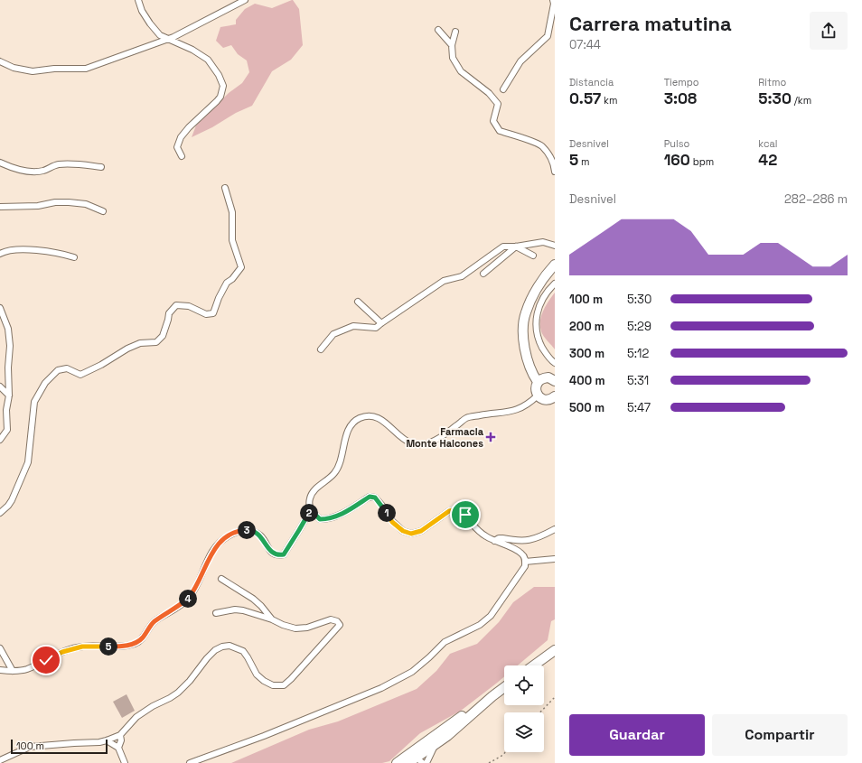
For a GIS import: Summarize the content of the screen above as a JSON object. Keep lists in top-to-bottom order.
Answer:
{
  "places": {
    "health": ["Farmacia Monte Halcones"]
  },
  "scale_bar": "100 m",
  "page": {
    "heading": ["Carrera matutina", "07:44"],
    "stats": [
      ["Distancia", "0.57 km"],
      ["Tiempo", "3:08"],
      ["Ritmo", "5:30 /km"],
      ["Desnivel", "5 m"],
      ["Pulso", "160 bpm"],
      ["kcal", "42"]
    ],
    "chart": ["Desnivel", "282–286 m"],
    "list": [
      {
        "name": "100 m",
        "note": "5:30"
      },
      {
        "name": "200 m",
        "note": "5:29"
      },
      {
        "name": "300 m",
        "note": "5:12"
      },
      {
        "name": "400 m",
        "note": "5:31"
      },
      {
        "name": "500 m",
        "note": "5:47"
      }
    ],
    "pins": [
      "1",
      "2",
      "3",
      "4",
      "5"
    ],
    "buttons": ["Guardar", "Compartir"],
    "scale": "100 m"
  }
}
